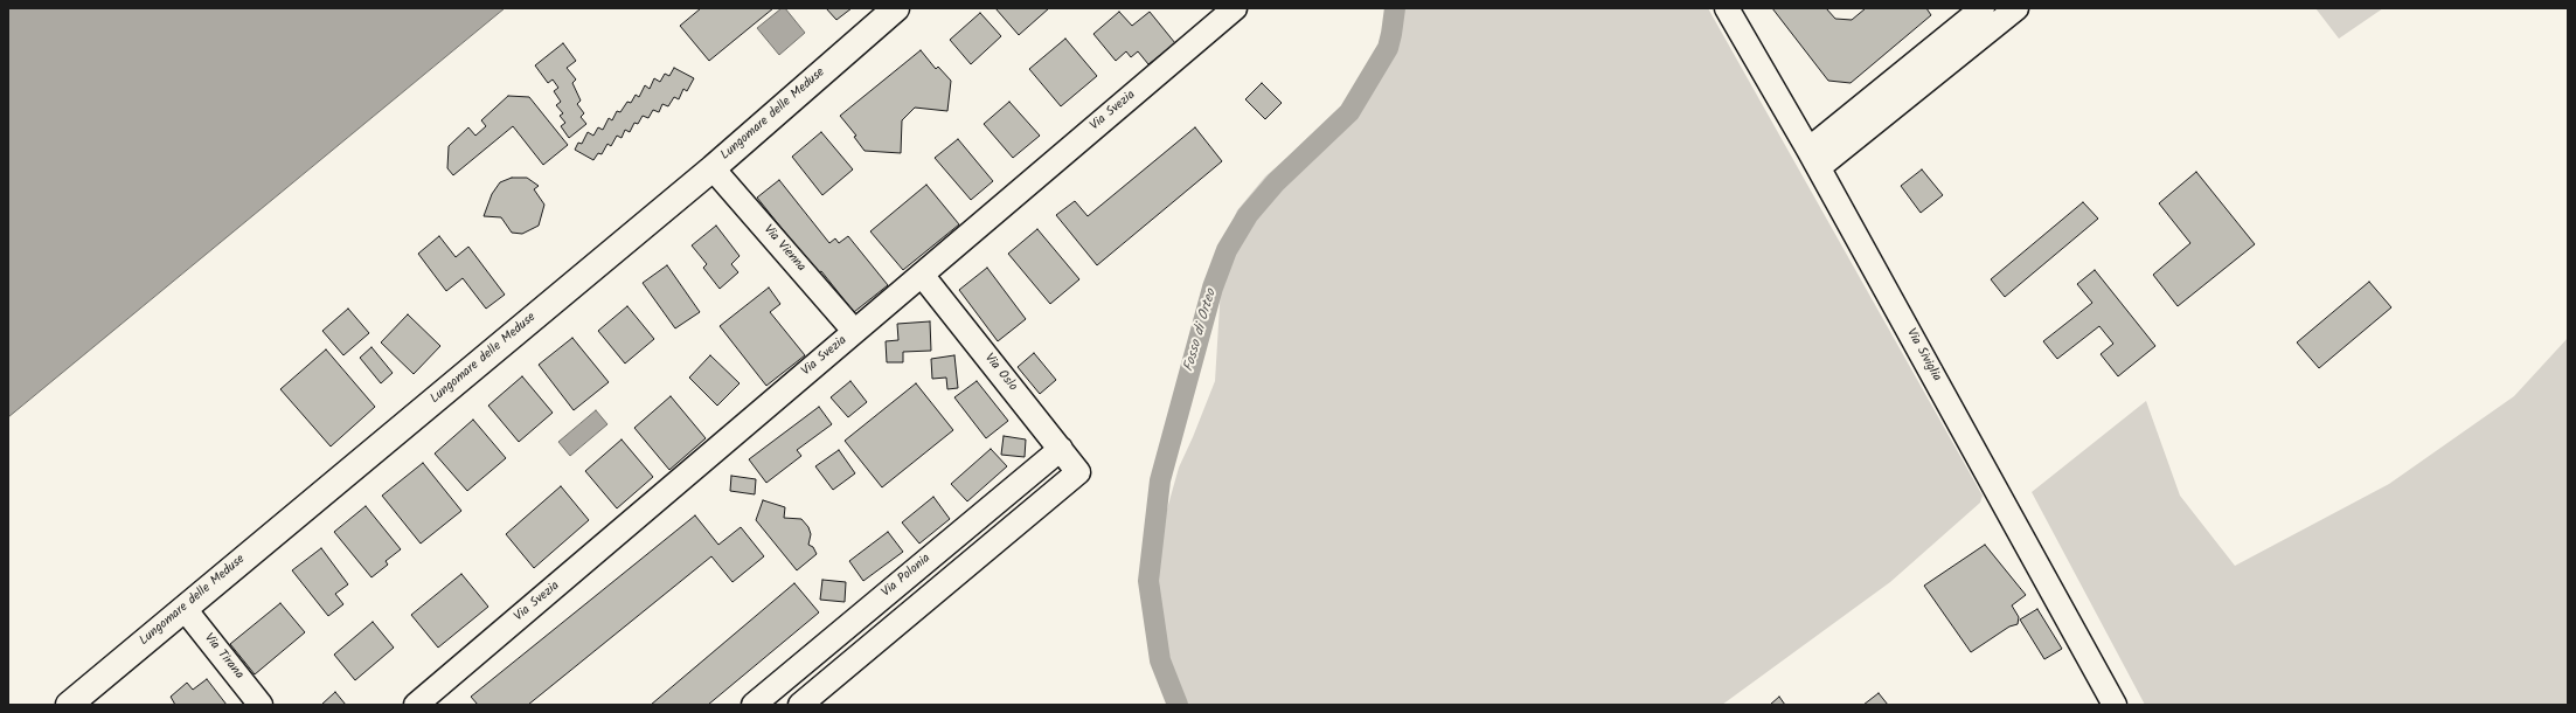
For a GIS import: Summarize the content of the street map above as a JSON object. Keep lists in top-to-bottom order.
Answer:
{
  "streets": {
    "main road": ["Lungomare delle Meduse"],
    "street": [
      "Via Svezia",
      "Via Vienna",
      "Via Siviglia",
      "Via Oslo",
      "Via Polonia",
      "Via Tirana"
    ]
  },
  "crossings": [
    ["Via Svezia", "Via Vienna"],
    ["Via Svezia", "Via Oslo"],
    ["Lungomare delle Meduse", "Via Vienna"],
    ["Lungomare delle Meduse", "Via Tirana"],
    ["Via Oslo", "Via Polonia"]
  ],
  "water": ["Fosso di Orteo"]
}
